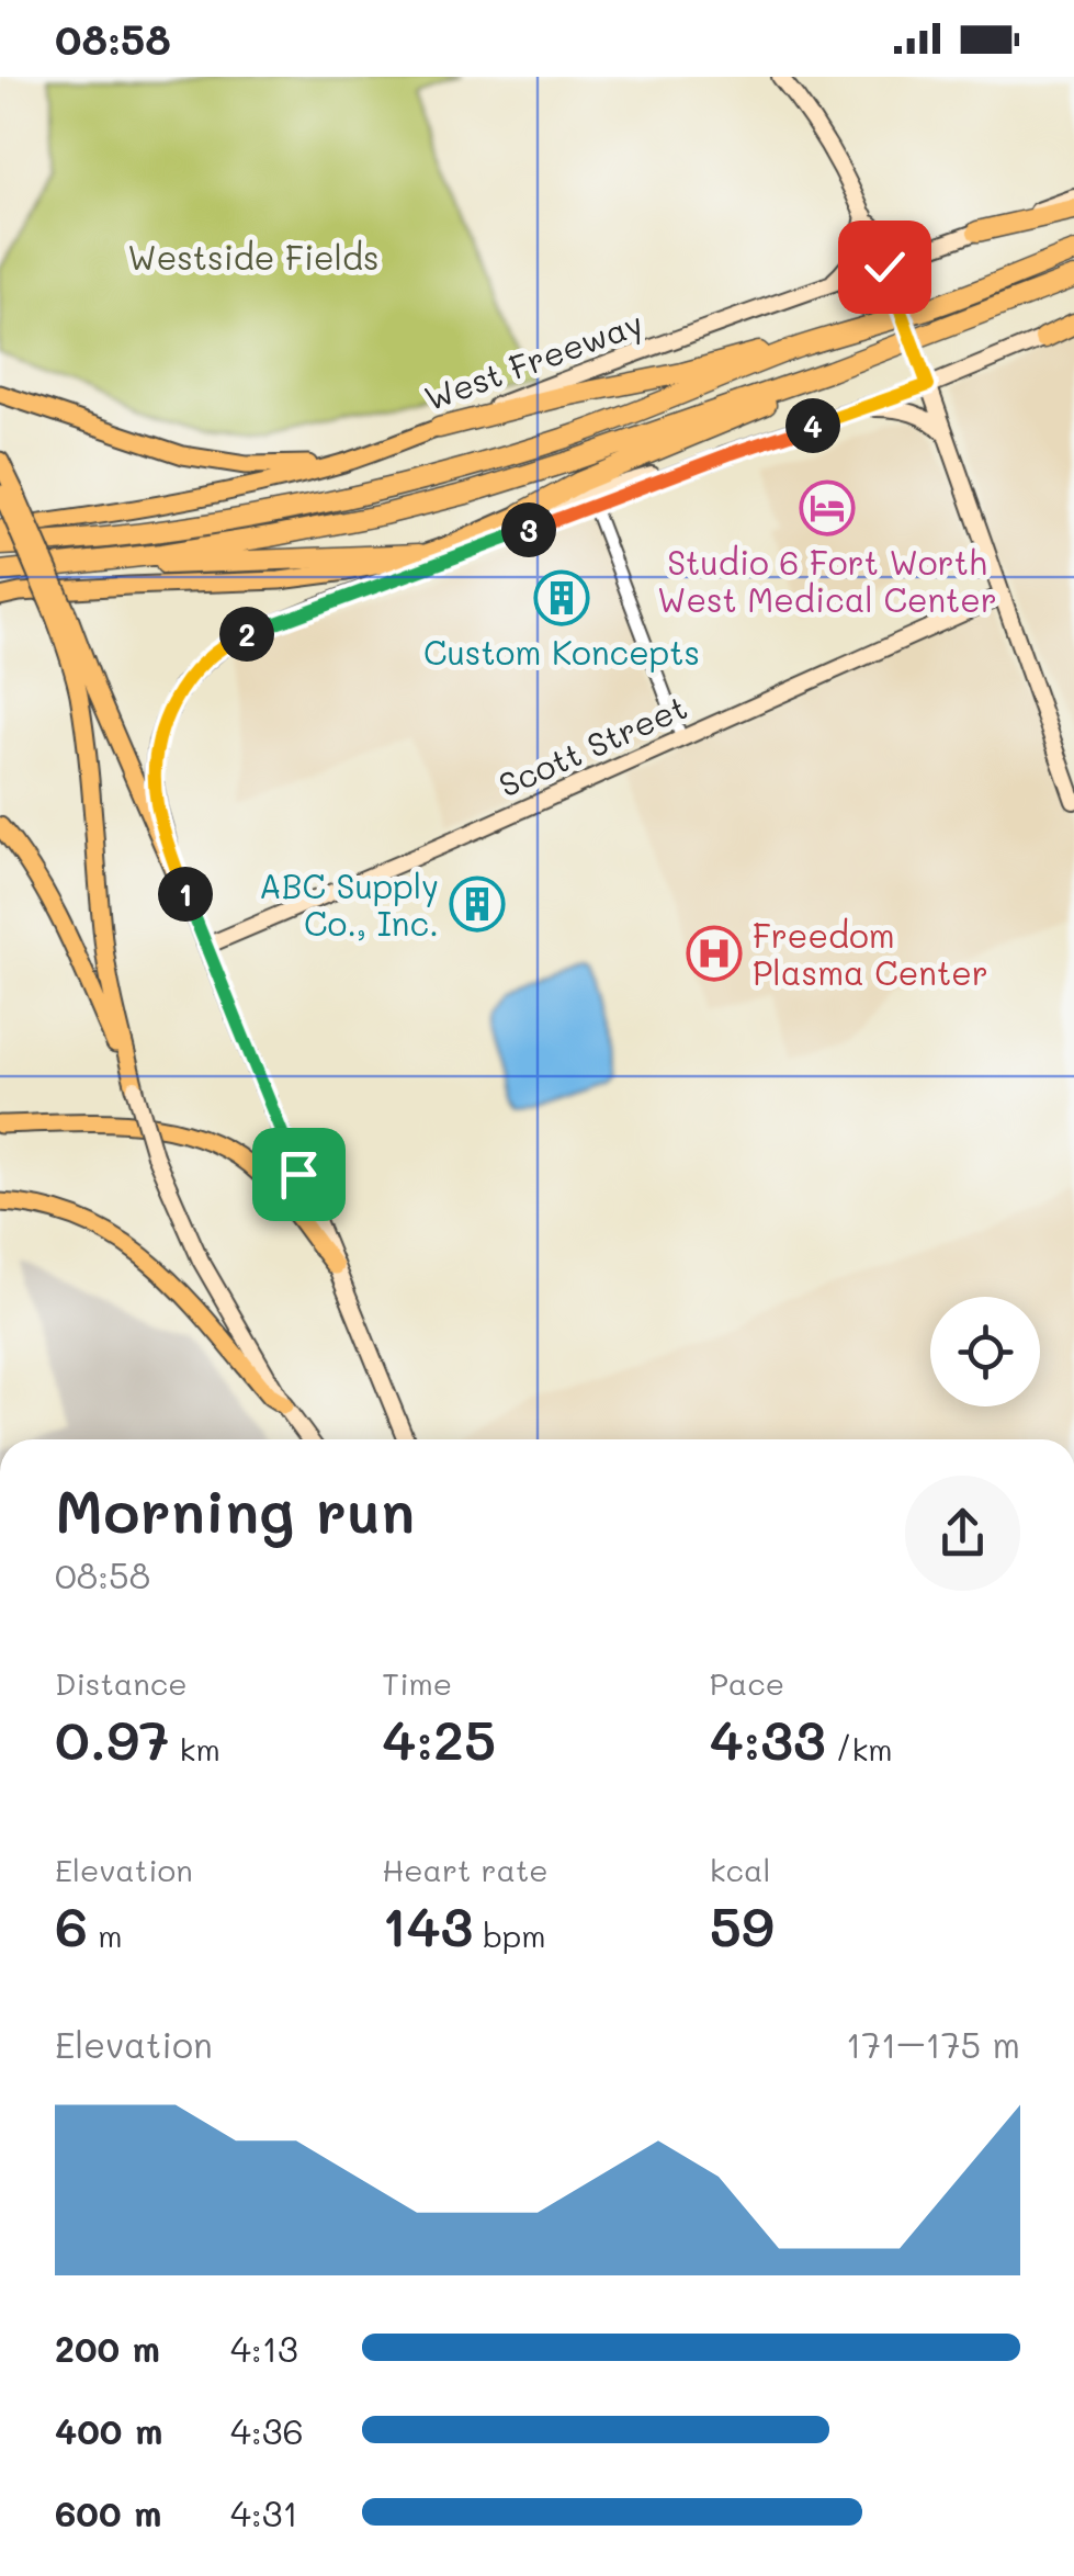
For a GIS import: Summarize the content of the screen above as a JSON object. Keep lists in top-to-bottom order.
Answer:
{
  "streets": {
    "main road": ["West Freeway", "Scott Street"]
  },
  "parks": ["Westside Fields"],
  "places": {
    "hotel": ["Studio 6 Fort Worth West Medical Center"],
    "building": ["Custom Koncepts", "ABC Supply Co., Inc."],
    "hospital": ["Freedom Plasma Center"]
  },
  "page": {
    "status": "08:58",
    "pins": [
      "4",
      "3",
      "2",
      "1"
    ],
    "heading": ["Morning run", "08:58"],
    "stats": [
      ["Distance", "0.97 km"],
      ["Time", "4:25"],
      ["Pace", "4:33 /km"],
      ["Elevation", "6 m"],
      ["Heart rate", "143 bpm"],
      ["kcal", "59"]
    ],
    "chart": ["Elevation", "171–175 m"],
    "list": [
      {
        "name": "200 m",
        "note": "4:13"
      },
      {
        "name": "400 m",
        "note": "4:36"
      },
      {
        "name": "600 m",
        "note": "4:31"
      }
    ]
  }
}
